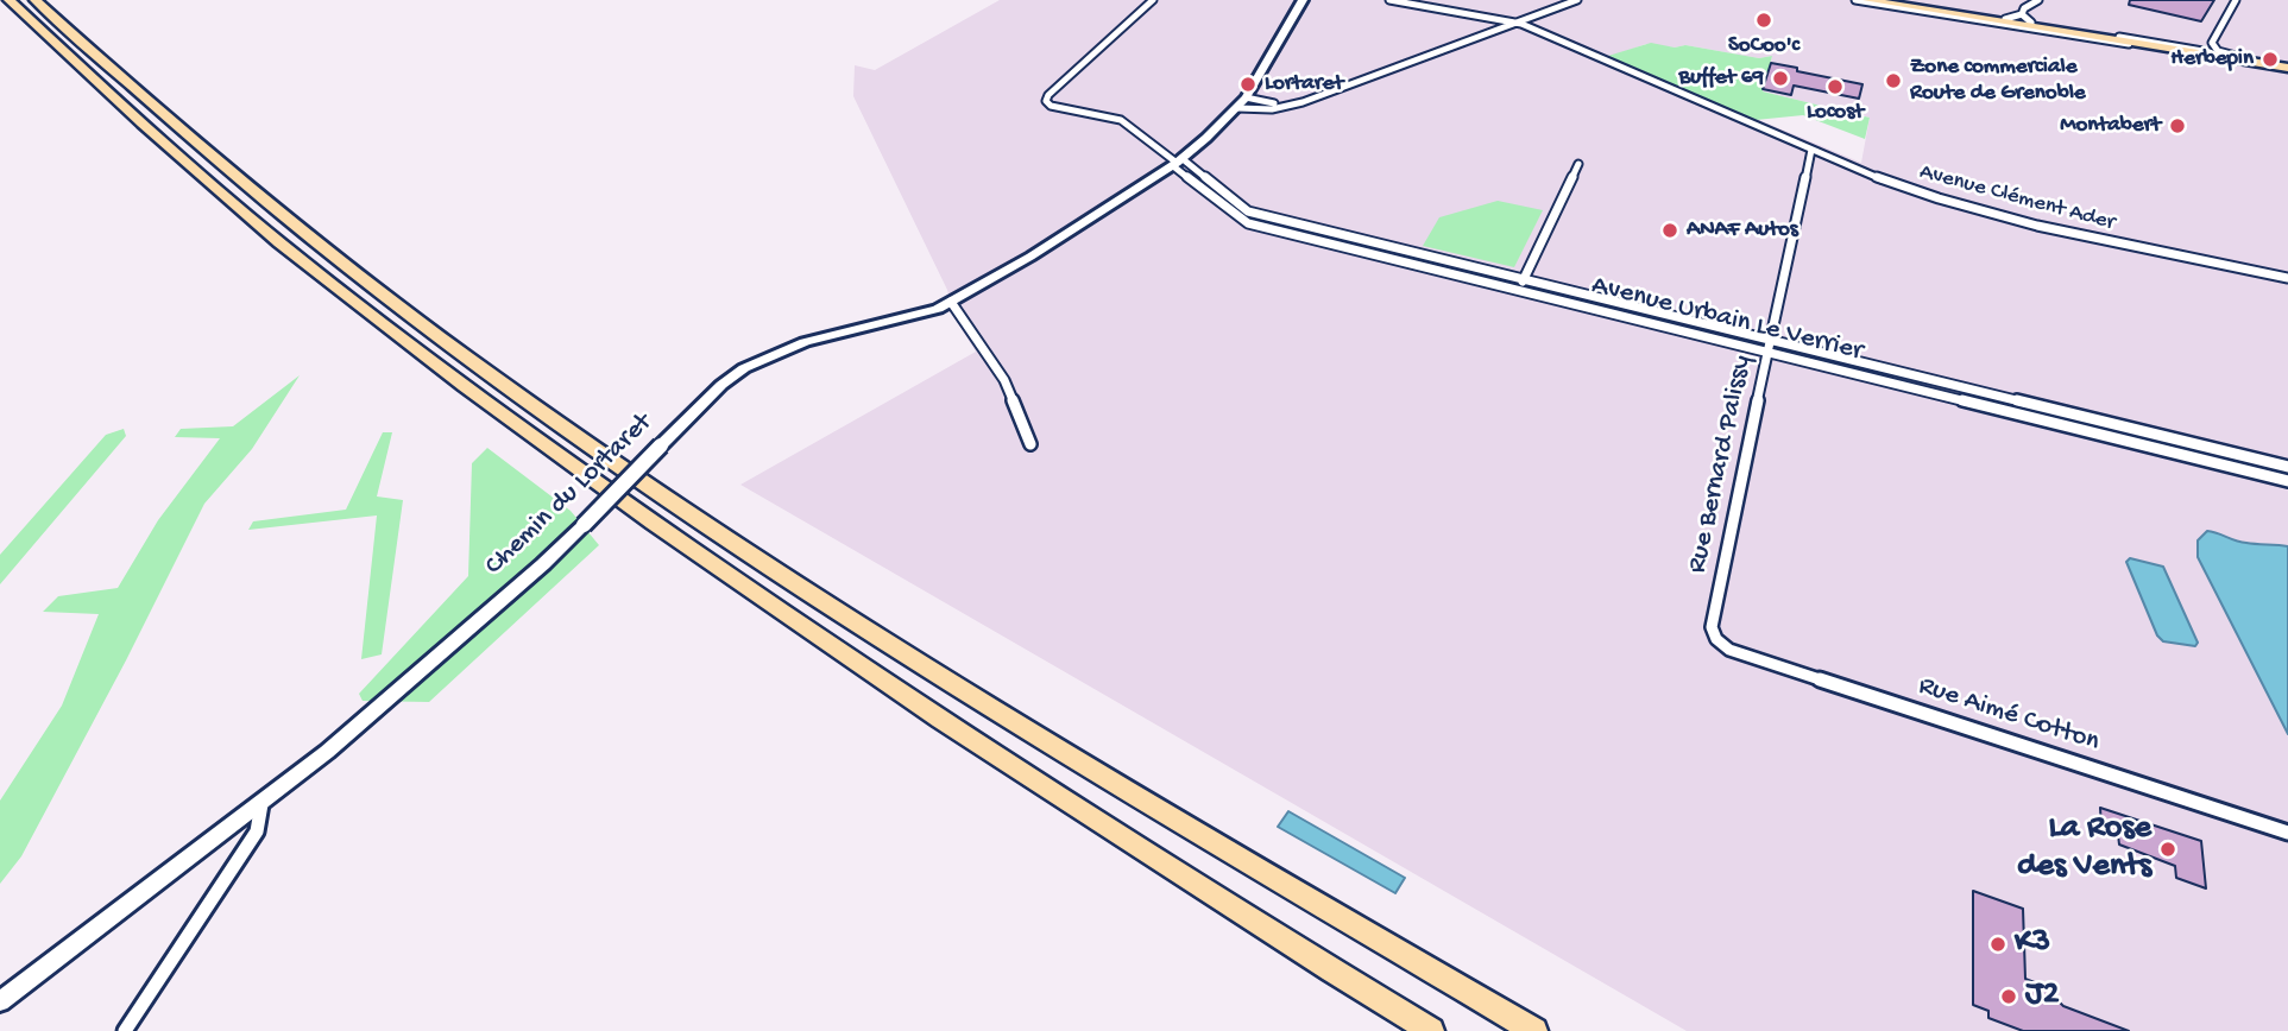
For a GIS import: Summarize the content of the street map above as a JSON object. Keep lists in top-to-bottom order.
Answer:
{
  "streets": {
    "main road": ["Chemin du Lortaret"],
    "street": [
      "Avenue Clément Ader",
      "Avenue Urbain Le Verrier",
      "Rue Bernard Palissy",
      "Rue Aimé Cotton"
    ]
  },
  "crossings": [
    ["Avenue Clément Ader", "Rue Bernard Palissy"],
    ["Avenue Urbain Le Verrier", "Rue Bernard Palissy"],
    ["Avenue Urbain Le Verrier", "Chemin du Lortaret"],
    ["Rue Bernard Palissy", "Rue Aimé Cotton"]
  ],
  "places": [
    "SoCoo'c",
    "Herbepin",
    "Buffet 69",
    "Zone commerciale Route de Grenoble",
    "Lortaret",
    "Locost",
    "Montabert",
    "ANAF Autos",
    "La Rose des Vents",
    "K3",
    "J2"
  ]
}
